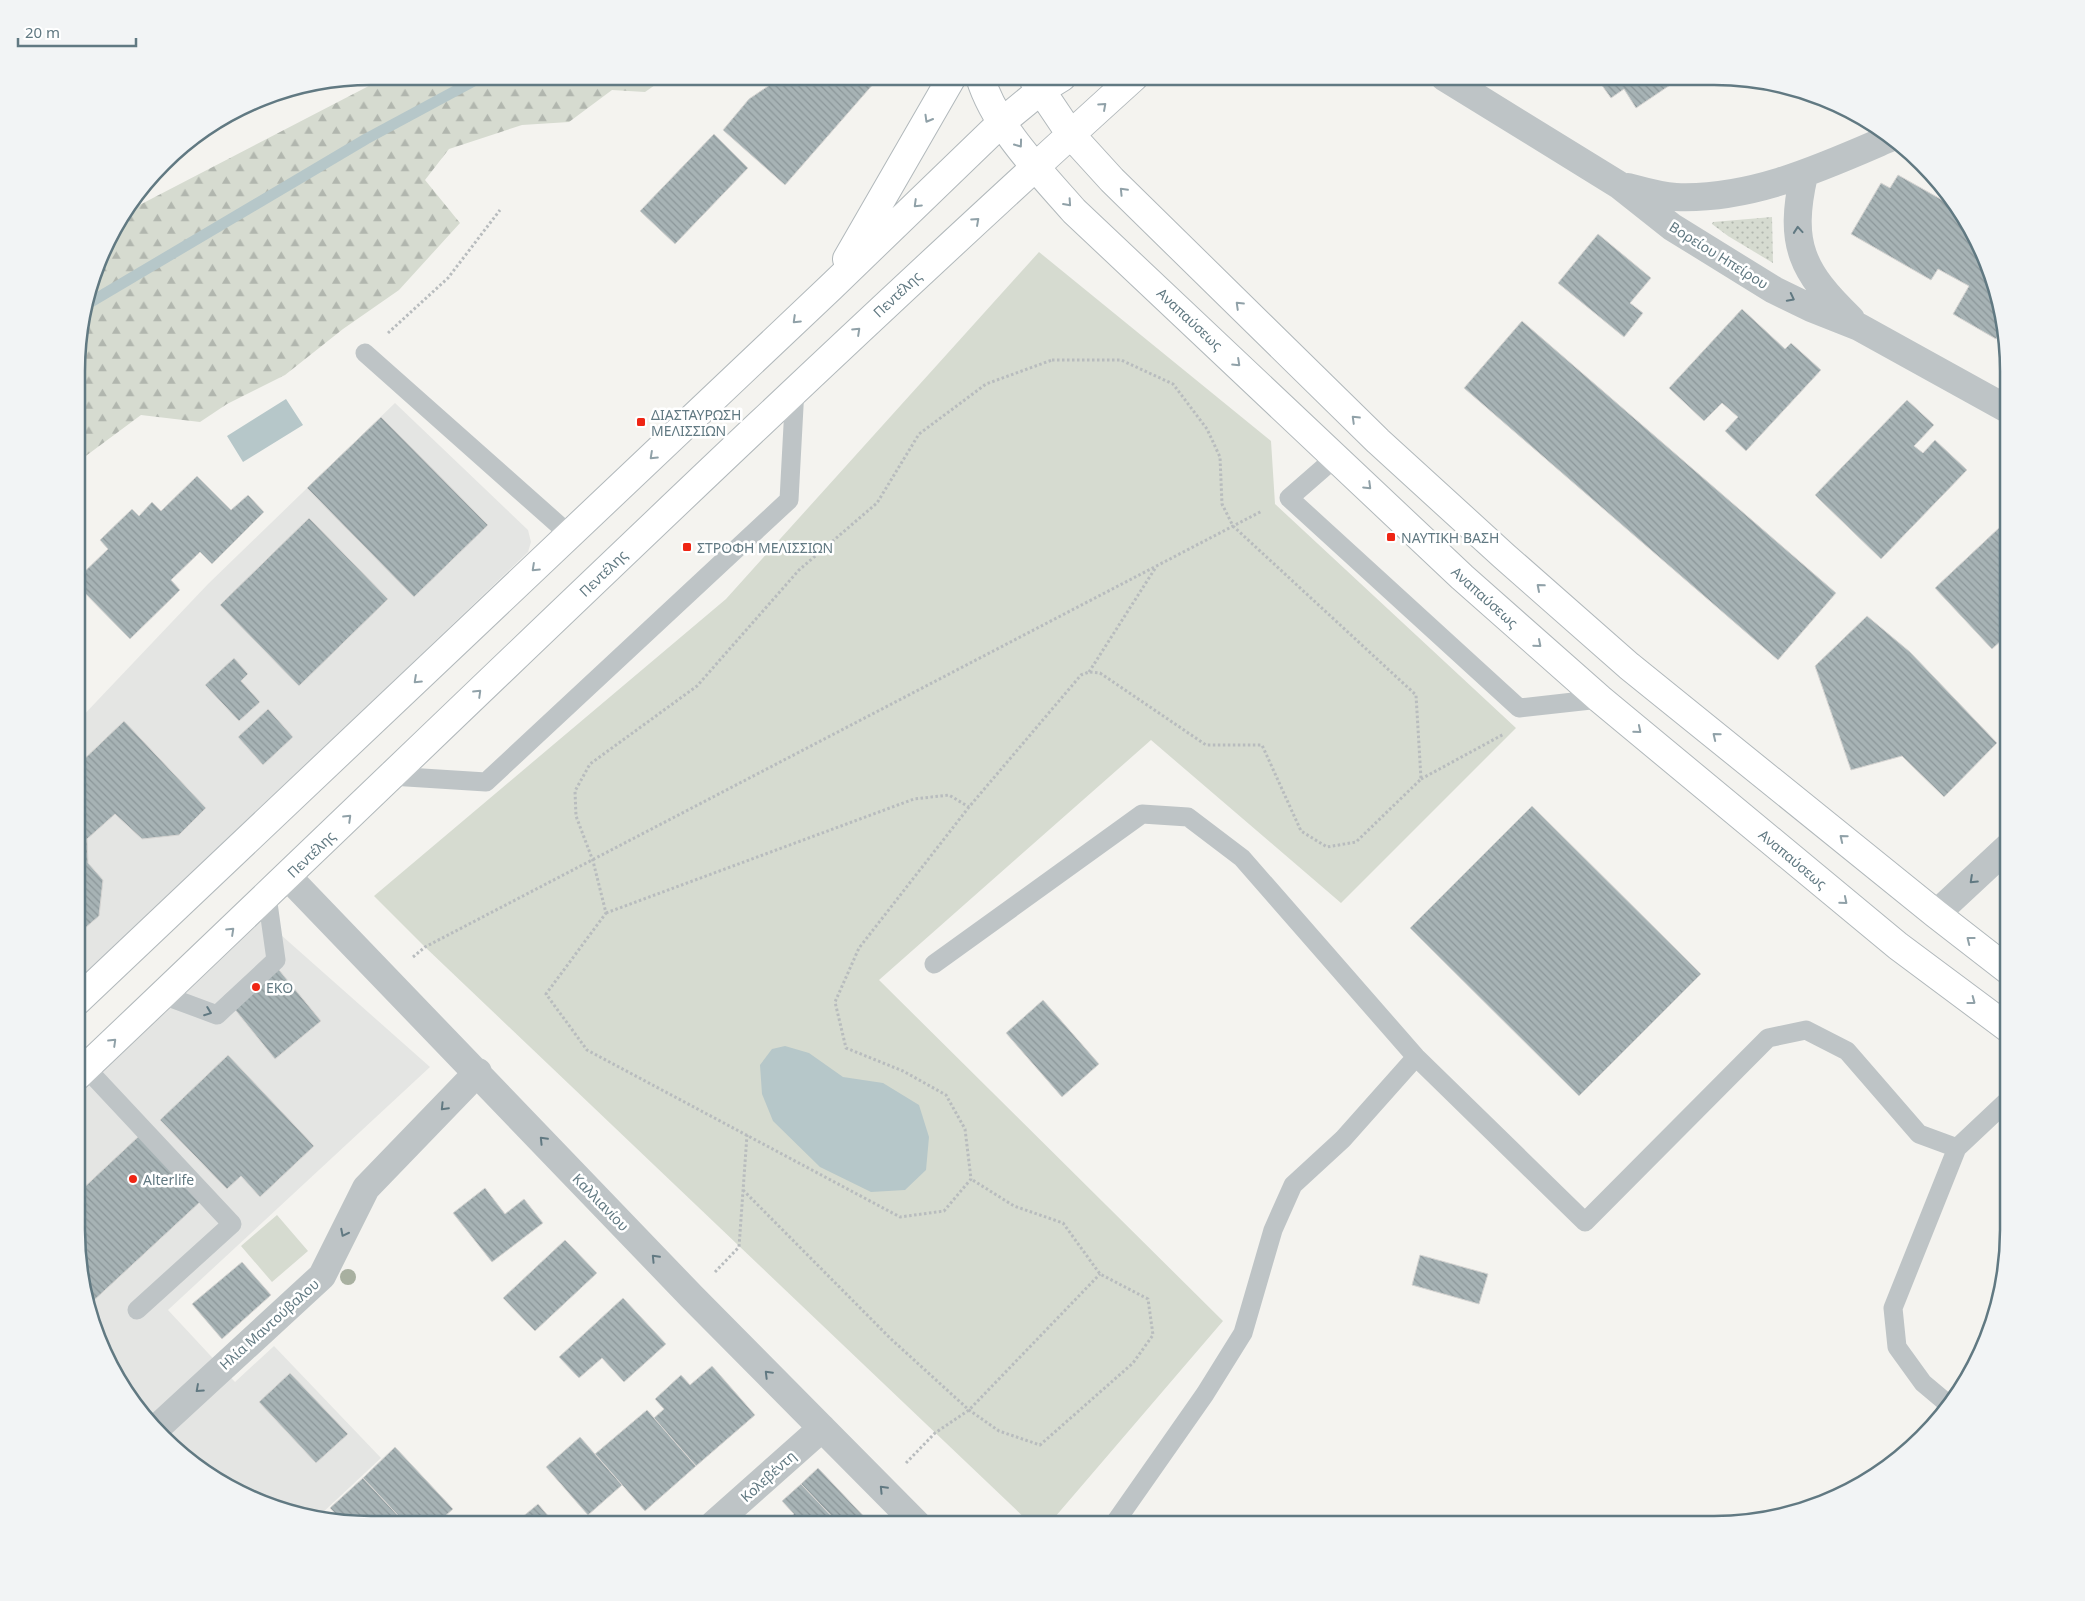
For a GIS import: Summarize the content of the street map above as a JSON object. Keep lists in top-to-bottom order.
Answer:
{
  "streets": {
    "main road": ["Πεντέλης", "Αναπαύσεως"],
    "street": [
      "Βορείου Ηπείρου",
      "Καλλιανίου",
      "Ηλία Μαντούβαλου",
      "Κολεβέντη"
    ]
  },
  "crossings": [
    ["Πεντέλης", "Αναπαύσεως"],
    ["Πεντέλης", "Καλλιανίου"],
    ["Καλλιανίου", "Ηλία Μαντούβαλου"],
    ["Καλλιανίου", "Κολεβέντη"]
  ],
  "one_way": ["Βορείου Ηπείρου", "Καλλιανίου", "Ηλία Μαντούβαλου"],
  "places": {
    "transit": ["ΔΙΑΣΤΑΥΡΩΣΗ ΜΕΛΙΣΣΙΩΝ", "ΝΑΥΤΙΚΗ ΒΑΣΗ", "ΣΤΡΟΦΗ ΜΕΛΙΣΣΙΩΝ"],
    "other": ["EKO", "Alterlife"]
  },
  "scale_bar": "20 m"
}
